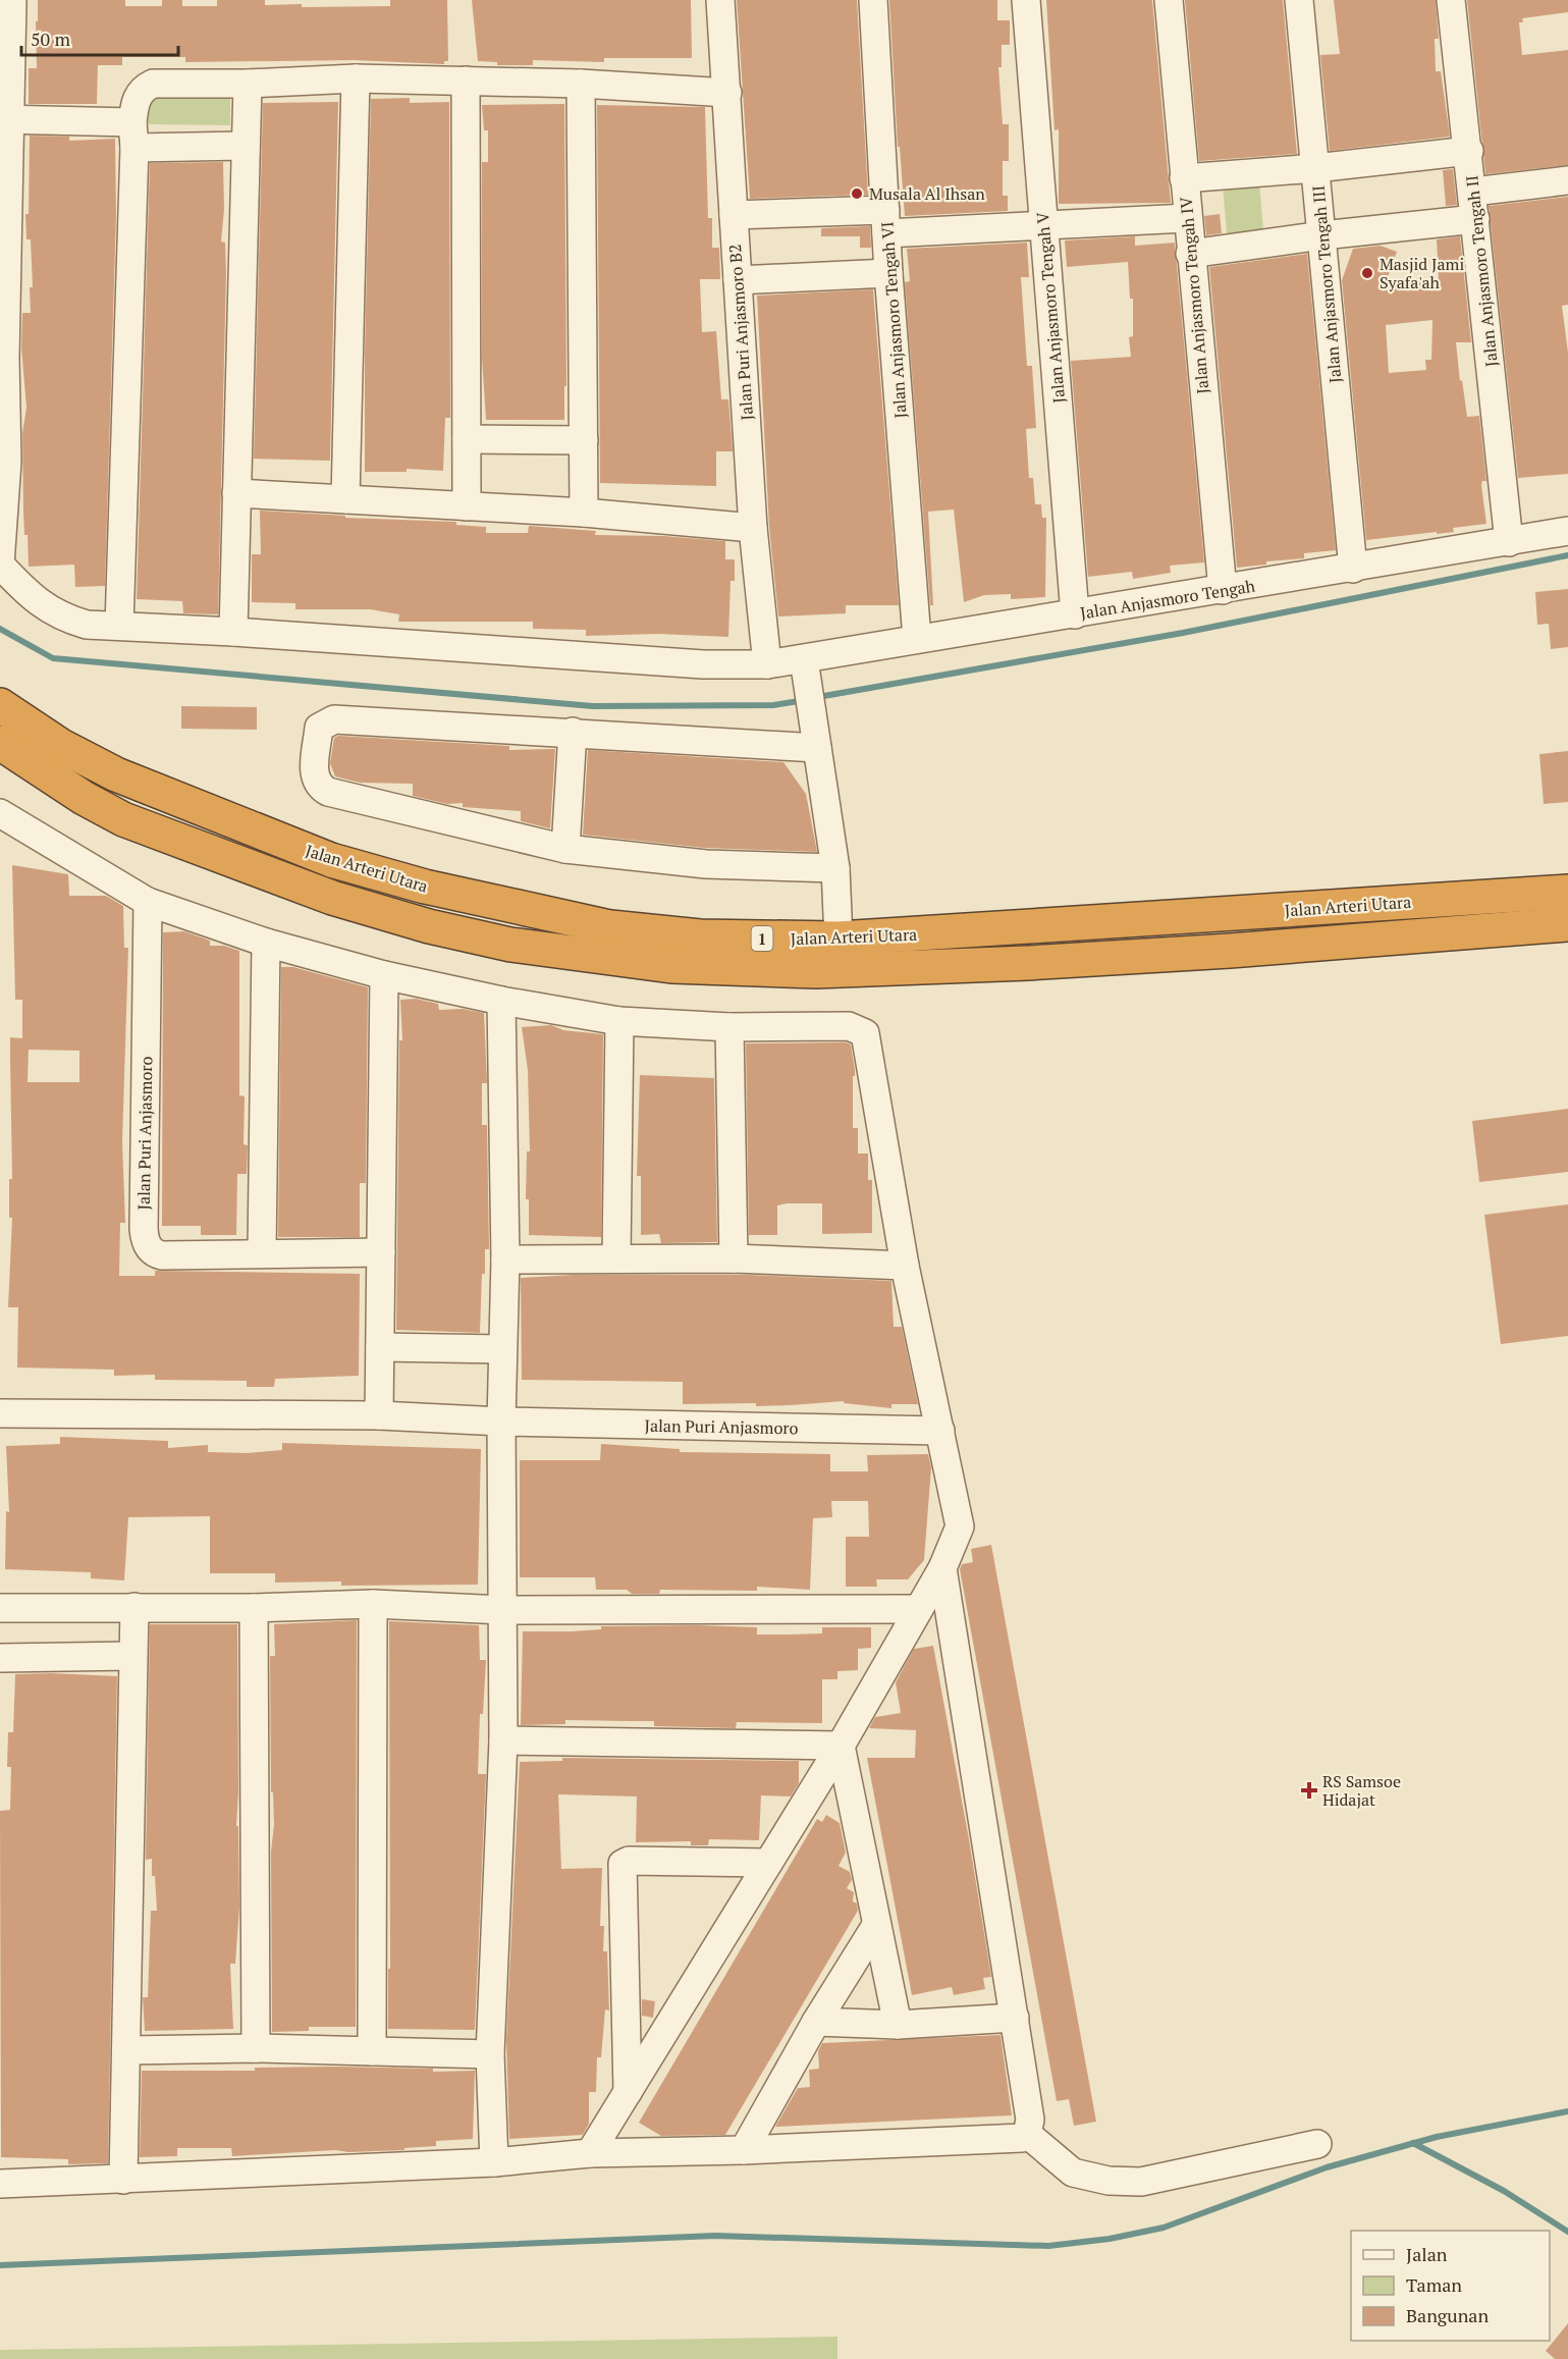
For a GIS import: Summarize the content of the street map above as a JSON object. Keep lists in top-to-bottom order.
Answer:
{
  "streets": {
    "highway": ["Jalan Arteri Utara", "1"],
    "street": [
      "Jalan Anjasmoro Tengah II",
      "Jalan Anjasmoro Tengah III",
      "Jalan Anjasmoro Tengah IV",
      "Jalan Anjasmoro Tengah V",
      "Jalan Anjasmoro Tengah VI",
      "Jalan Puri Anjasmoro B2",
      "Jalan Anjasmoro Tengah",
      "Jalan Puri Anjasmoro"
    ]
  },
  "crossings": [
    ["Jalan Anjasmoro Tengah II", "Jalan Anjasmoro Tengah"],
    ["Jalan Anjasmoro Tengah III", "Jalan Anjasmoro Tengah"],
    ["Jalan Anjasmoro Tengah IV", "Jalan Anjasmoro Tengah"],
    ["Jalan Anjasmoro Tengah V", "Jalan Anjasmoro Tengah"],
    ["Jalan Anjasmoro Tengah VI", "Jalan Anjasmoro Tengah"],
    ["Jalan Puri Anjasmoro B2", "Jalan Anjasmoro Tengah"]
  ],
  "places": {
    "other": ["Musala Al Ihsan", "Masjid Jami Syafa'ah"],
    "health": ["RS Samsoe Hidajat"]
  },
  "legend": ["Jalan", "Taman", "Bangunan"],
  "scale_bar": "50 m"
}
